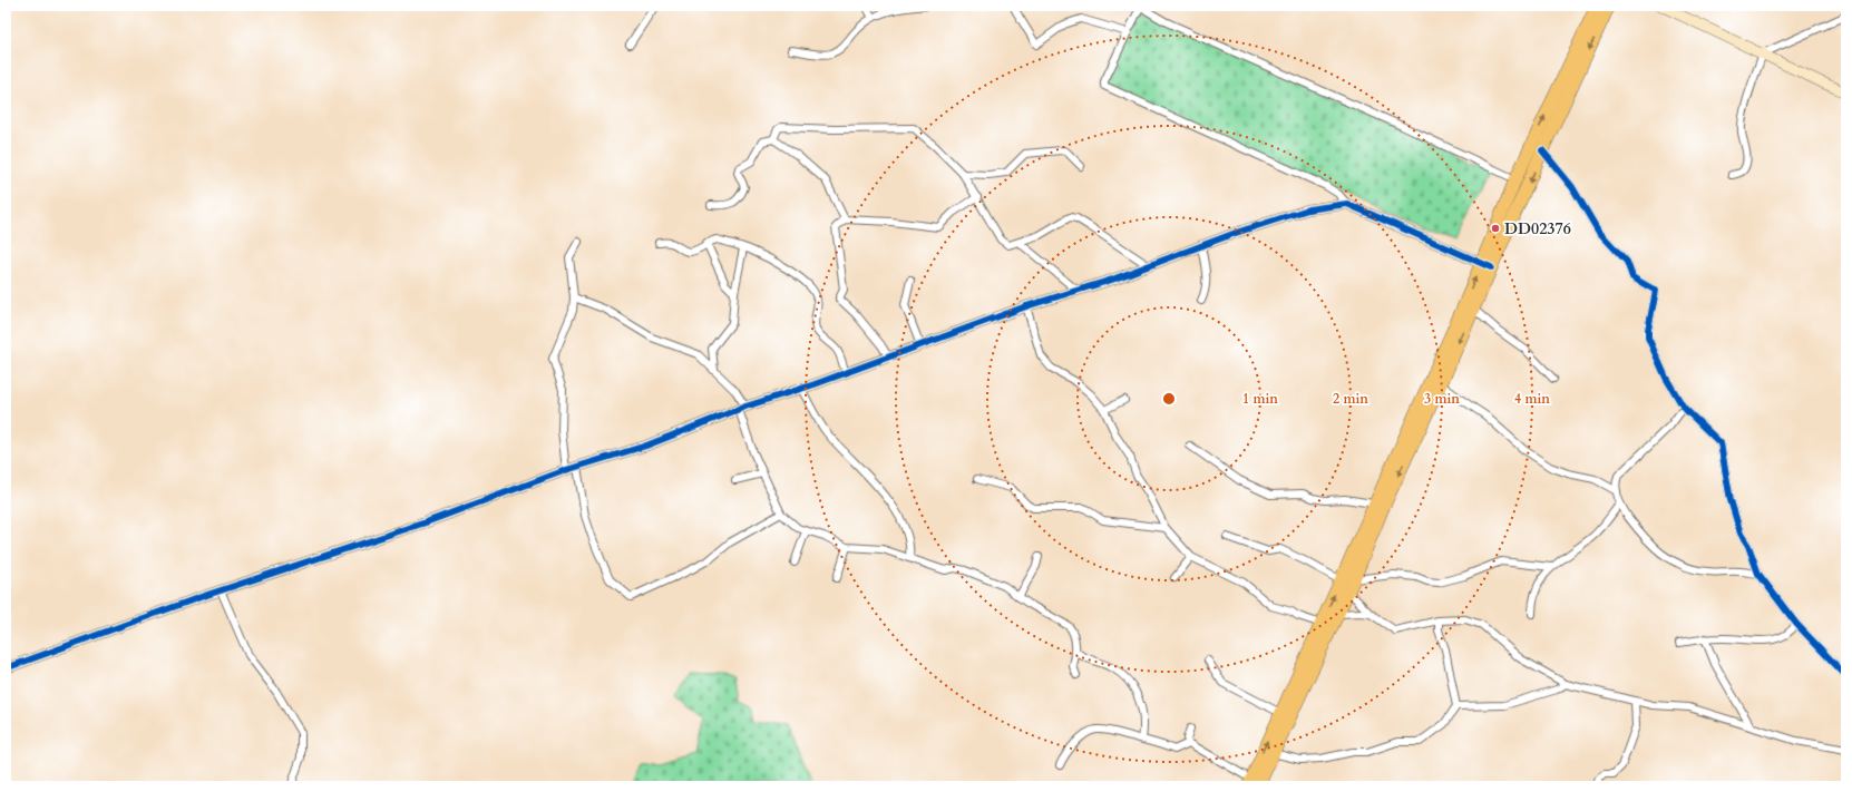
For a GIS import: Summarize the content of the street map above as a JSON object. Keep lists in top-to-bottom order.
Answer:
{
  "places": ["DD02376"],
  "rings": [
    "1 min",
    "2 min",
    "3 min",
    "4 min"
  ]
}
